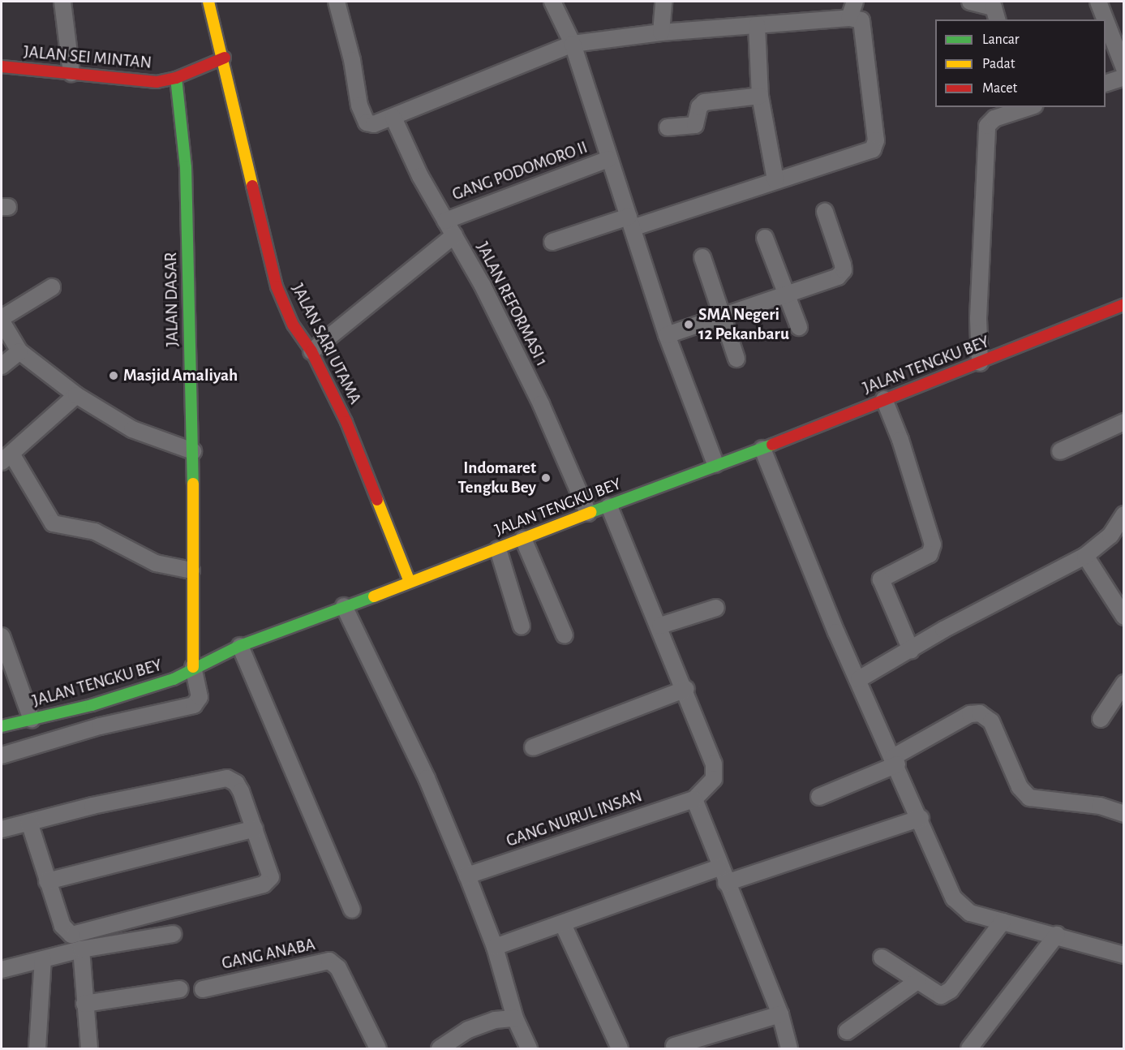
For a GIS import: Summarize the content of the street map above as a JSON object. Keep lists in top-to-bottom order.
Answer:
{
  "streets": {
    "street": [
      "JALAN SEI MINTAN",
      "GANG PODOMORO II",
      "JALAN DASAR",
      "JALAN REFORMASI 1",
      "JALAN SARI UTAMA",
      "JALAN TENGKU BEY",
      "GANG NURUL INSAN",
      "GANG ANABA"
    ]
  },
  "crossings": [
    ["JALAN SEI MINTAN", "JALAN DASAR"],
    ["JALAN SEI MINTAN", "JALAN SARI UTAMA"],
    ["GANG PODOMORO II", "JALAN REFORMASI 1"],
    ["JALAN DASAR", "JALAN TENGKU BEY"],
    ["JALAN REFORMASI 1", "JALAN TENGKU BEY"],
    ["JALAN SARI UTAMA", "JALAN TENGKU BEY"]
  ],
  "places": ["SMA Negeri 12 Pekanbaru", "Masjid Amaliyah", "Indomaret Tengku Bey"],
  "legend": ["Lancar", "Padat", "Macet"]
}
